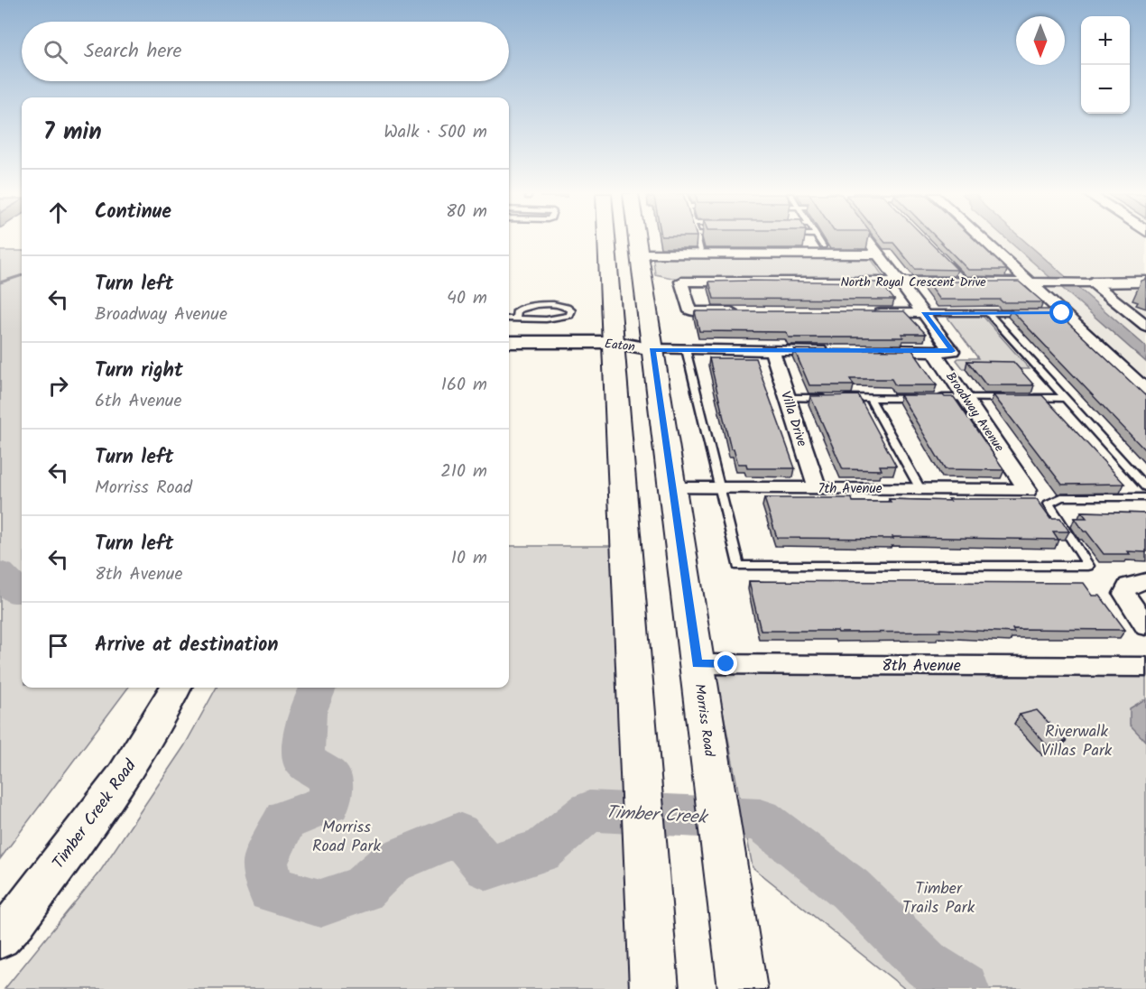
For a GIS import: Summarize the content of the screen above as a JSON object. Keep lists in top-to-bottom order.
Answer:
{
  "streets": {
    "main road": ["Morriss Road"],
    "street": [
      "North Royal Crescent Drive",
      "Eaton",
      "Broadway Avenue",
      "Villa Drive",
      "7th Avenue",
      "8th Avenue",
      "Timber Creek Road"
    ]
  },
  "crossings": [
    ["North Royal Crescent Drive", "Broadway Avenue"],
    ["Eaton", "Morriss Road"],
    ["Broadway Avenue", "7th Avenue"],
    ["Villa Drive", "7th Avenue"],
    ["7th Avenue", "Morriss Road"],
    ["8th Avenue", "Morriss Road"]
  ],
  "water": ["Timber Creek"],
  "parks": ["Riverwalk Villas Park", "Morriss Road Park", "Timber Trails Park"],
  "north": "bottom",
  "page": {
    "map_buttons": ["+", "−"],
    "search": "Search here",
    "heading": ["7 min", "Walk · 500 m"],
    "list": [
      ["Continue", "80 m"],
      ["Turn left", "Broadway Avenue", "40 m"],
      ["Turn right", "6th Avenue", "160 m"],
      ["Turn left", "Morriss Road", "210 m"],
      ["Turn left", "8th Avenue", "10 m"],
      "Arrive at destination"
    ]
  }
}
